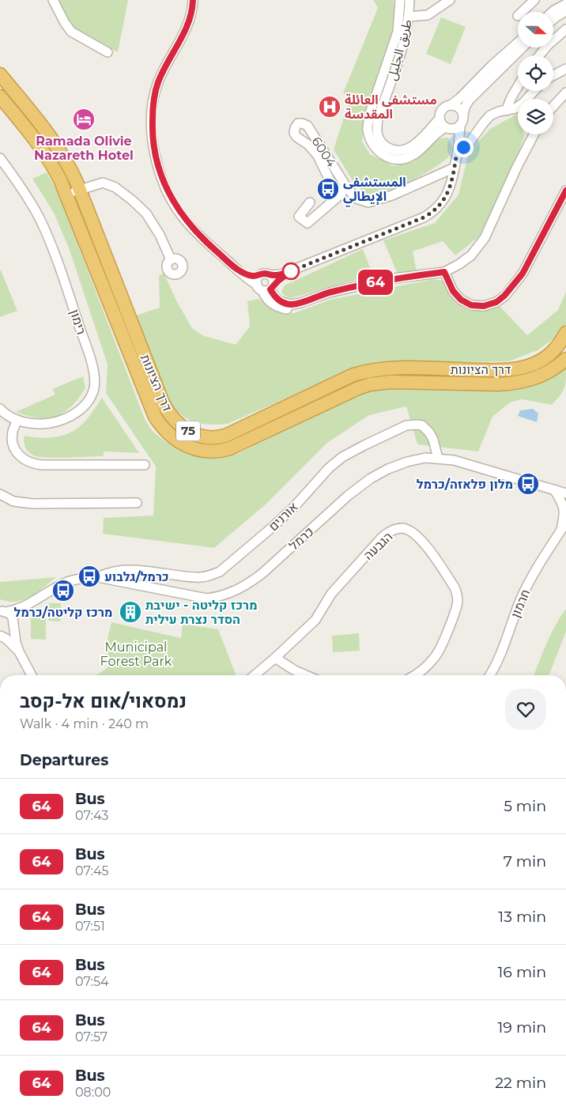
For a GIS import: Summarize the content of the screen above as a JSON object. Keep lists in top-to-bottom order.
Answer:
{
  "streets": {
    "highway": ["דרך הציונות", "75"],
    "street": [
      "طريق الجليل",
      "6004",
      "רימון",
      "אורנים",
      "כרמל",
      "הגבעה",
      "חרמון"
    ]
  },
  "crossings": [
    ["אורנים", "כרמל"]
  ],
  "parks": ["Municipal Forest Park"],
  "places": {
    "hospital": ["مستشفى العائلة المقدسة"],
    "hotel": ["Ramada Olivie Nazareth Hotel"],
    "bus stop": [
      "المستشفى الإيطالي",
      "מלון פלאזה/כרמל",
      "כרמל/גלבוע",
      "מרכז קליטה/כרמל"
    ],
    "building": ["מרכז קליטה - ישיבת הסדר נצרת עילית"]
  },
  "lines": ["bus line 64"],
  "north": "right",
  "page": {
    "on_map": "64",
    "heading": [
      ["נמסאוי/אום אל-קסב", "Walk · 4 min · 240 m"],
      "Departures"
    ],
    "list": [
      {
        "mark": "64",
        "name": "Bus",
        "note": "07:43",
        "value": "5 min"
      },
      {
        "mark": "64",
        "name": "Bus",
        "note": "07:45",
        "value": "7 min"
      },
      {
        "mark": "64",
        "name": "Bus",
        "note": "07:51",
        "value": "13 min"
      },
      {
        "mark": "64",
        "name": "Bus",
        "note": "07:54",
        "value": "16 min"
      },
      {
        "mark": "64",
        "name": "Bus",
        "note": "07:57",
        "value": "19 min"
      },
      {
        "mark": "64",
        "name": "Bus",
        "note": "08:00",
        "value": "22 min"
      }
    ]
  }
}
